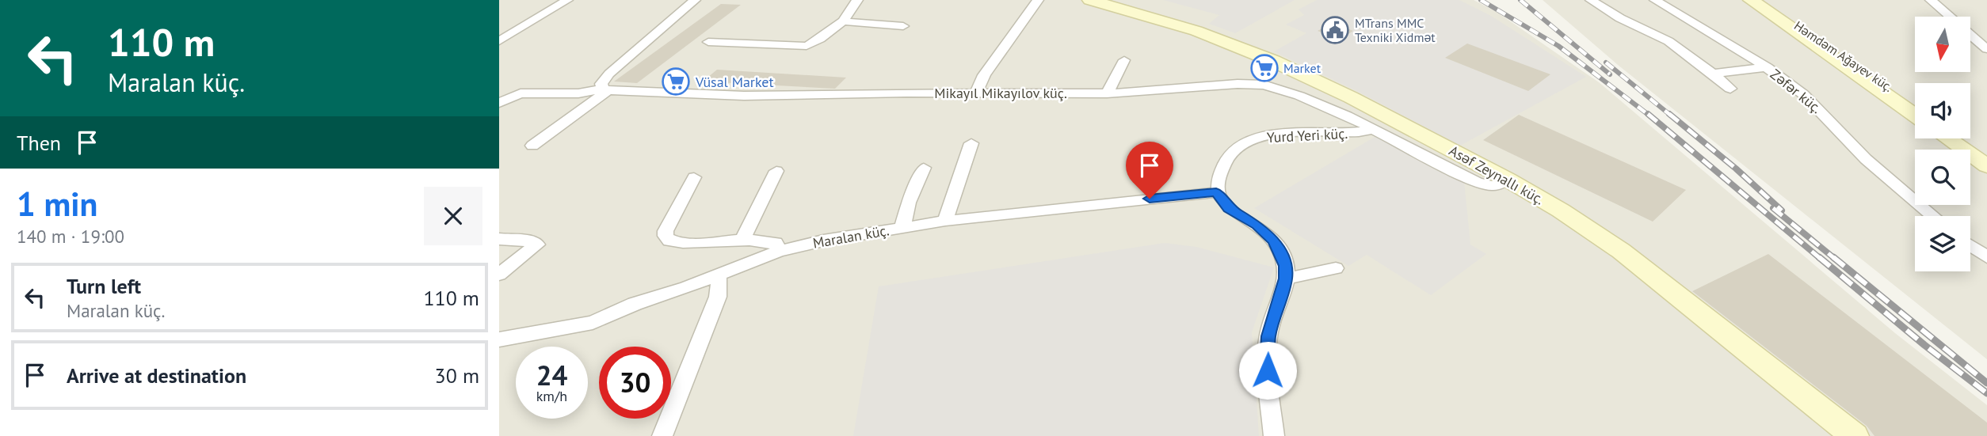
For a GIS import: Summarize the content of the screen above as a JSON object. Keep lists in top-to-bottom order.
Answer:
{
  "streets": {
    "main road": ["Həmdəm Ağayev küç.", "Asəf Zeynallı küç."],
    "street": [
      "Zəfər küç.",
      "Mikayıl Mikayılov küç.",
      "Yurd Yeri küç.",
      "Maralan küç."
    ]
  },
  "crossings": [
    ["Mikayıl Mikayılov küç.", "Yurd Yeri küç."],
    ["Mikayıl Mikayılov küç.", "Asəf Zeynallı küç."],
    ["Yurd Yeri küç.", "Maralan küç."]
  ],
  "places": {
    "public building": ["MTrans MMC Texniki Xidmət"],
    "supermarket": ["Market", "Vüsal Market"]
  },
  "north": "bottom",
  "page": {
    "turn": ["110 m", "Maralan küç."],
    "then": "Then",
    "heading": ["1 min", "140 m · 19:00"],
    "list": [
      {
        "name": "Turn left",
        "note": "Maralan küç.",
        "value": "110 m"
      },
      {
        "name": "Arrive at destination",
        "value": "30 m"
      }
    ],
    "speed": "24 km/h",
    "limit": "30"
  }
}
